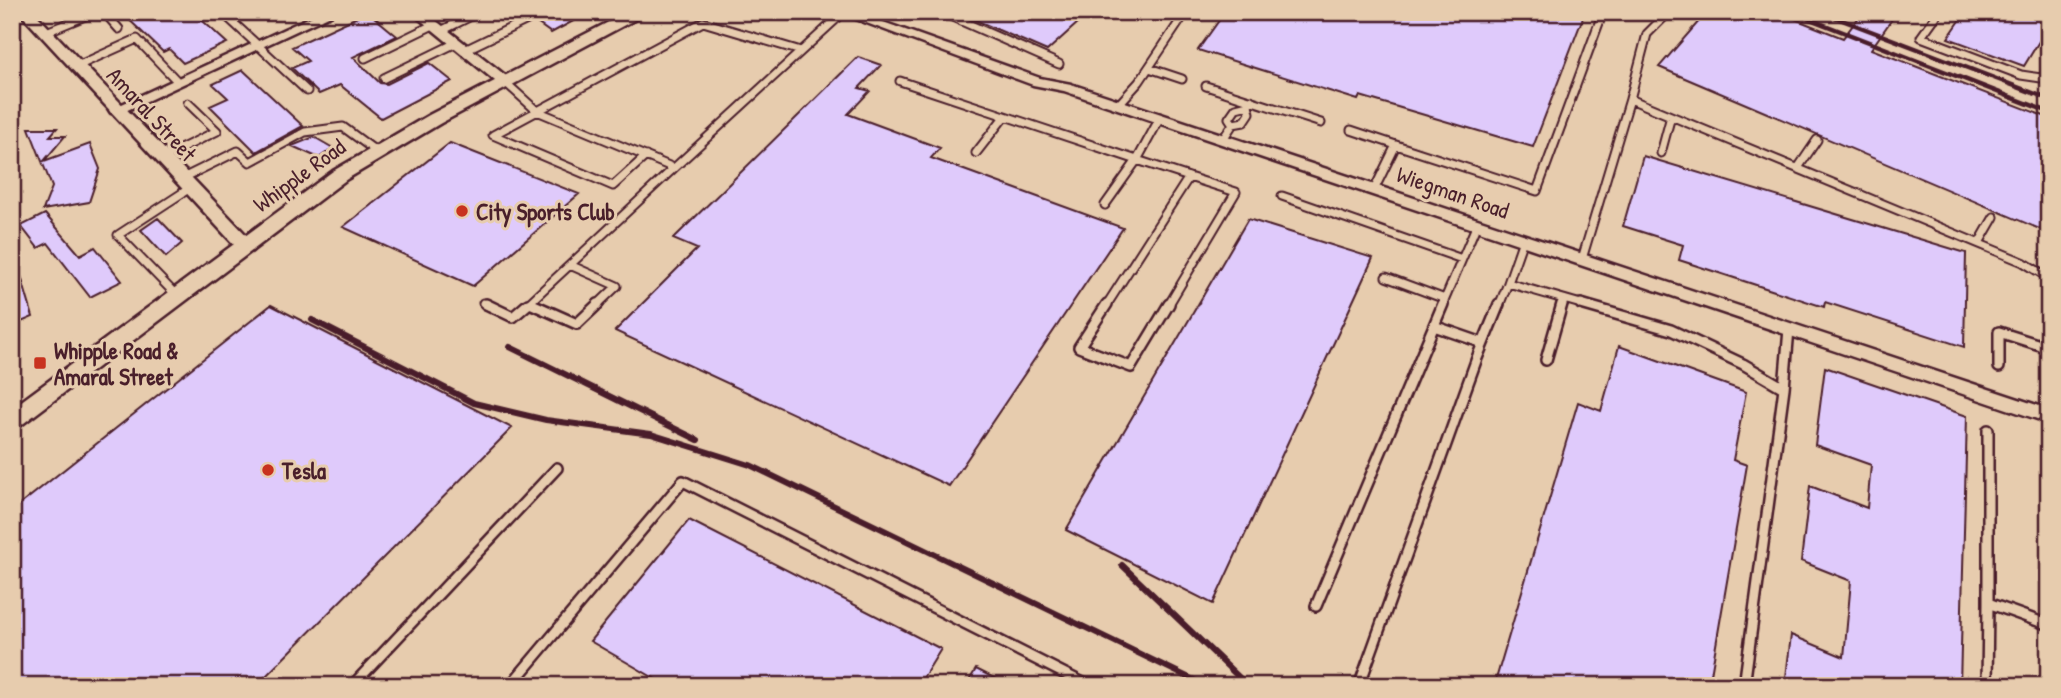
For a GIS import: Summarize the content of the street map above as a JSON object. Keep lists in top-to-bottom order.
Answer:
{
  "streets": {
    "main road": ["Whipple Road"],
    "street": ["Amaral Street", "Wiegman Road"]
  },
  "crossings": [
    ["Amaral Street", "Whipple Road"]
  ],
  "places": {
    "other": ["City Sports Club", "Tesla"],
    "transit": ["Whipple Road & Amaral Street"]
  }
}
